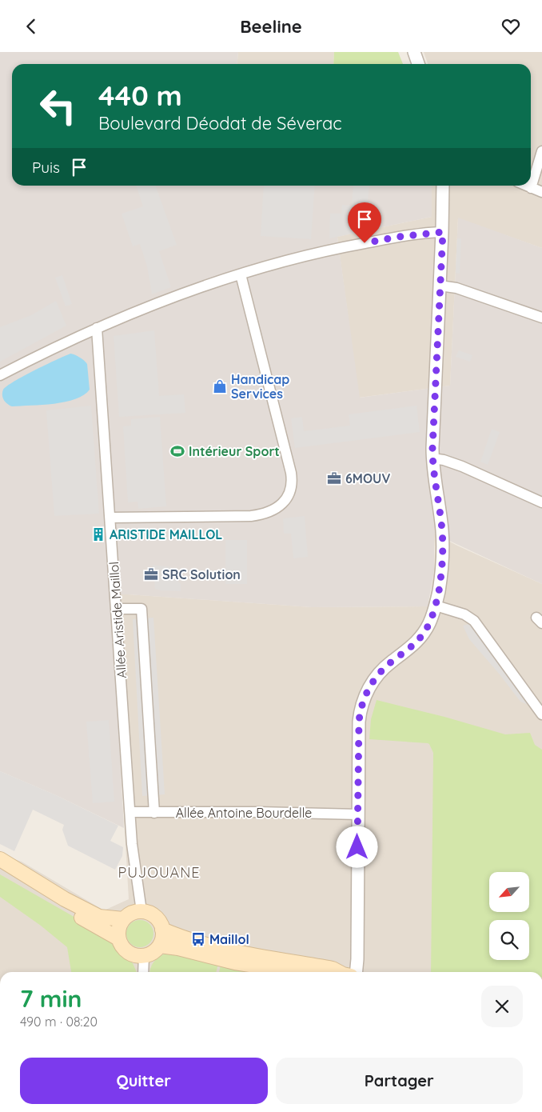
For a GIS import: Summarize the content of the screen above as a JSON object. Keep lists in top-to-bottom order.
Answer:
{
  "streets": {
    "street": ["Allée Aristide Maillol", "Allée Antoine Bourdelle"]
  },
  "crossings": [
    ["Allée Aristide Maillol", "Allée Antoine Bourdelle"]
  ],
  "districts": ["PUJOUANE"],
  "places": {
    "shop": ["Handicap Services"],
    "sports": ["Intérieur Sport"],
    "office": ["6MOUV", "SRC Solution"],
    "building": ["ARISTIDE MAILLOL"],
    "bus stop": ["Maillol"]
  },
  "north": "bottom left",
  "page": {
    "header": "Beeline",
    "turn": ["440 m", "Boulevard Déodat de Séverac"],
    "then": "Puis",
    "heading": ["7 min", "490 m · 08:20"],
    "buttons": ["Quitter", "Partager"]
  }
}
